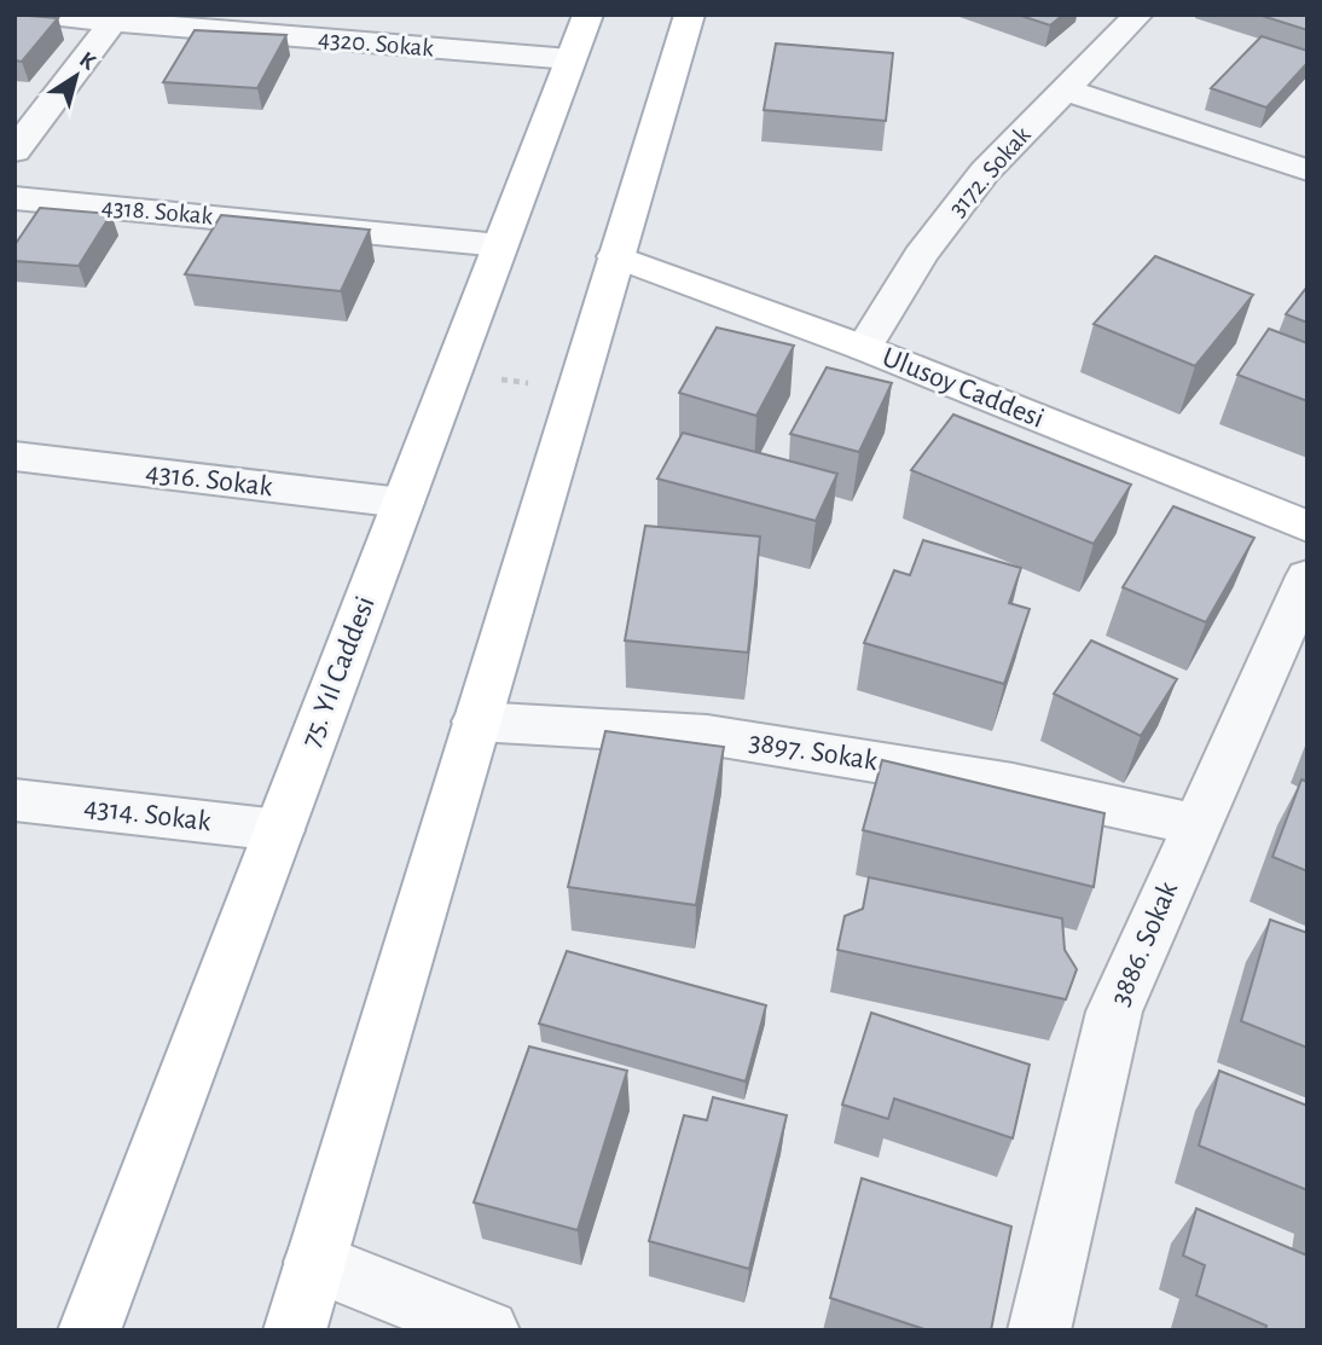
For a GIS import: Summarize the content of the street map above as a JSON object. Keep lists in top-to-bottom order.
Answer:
{
  "streets": {
    "main road": ["Ulusoy Caddesi", "75. Yıl Caddesi"],
    "street": [
      "4320. Sokak",
      "3172. Sokak",
      "4318. Sokak",
      "4316. Sokak",
      "3897. Sokak",
      "4314. Sokak",
      "3886. Sokak"
    ]
  },
  "crossings": [
    ["4320. Sokak", "75. Yıl Caddesi"],
    ["3172. Sokak", "Ulusoy Caddesi"],
    ["4318. Sokak", "75. Yıl Caddesi"],
    ["4316. Sokak", "75. Yıl Caddesi"],
    ["75. Yıl Caddesi", "4314. Sokak"],
    ["3897. Sokak", "3886. Sokak"]
  ],
  "north": "top right"
}
